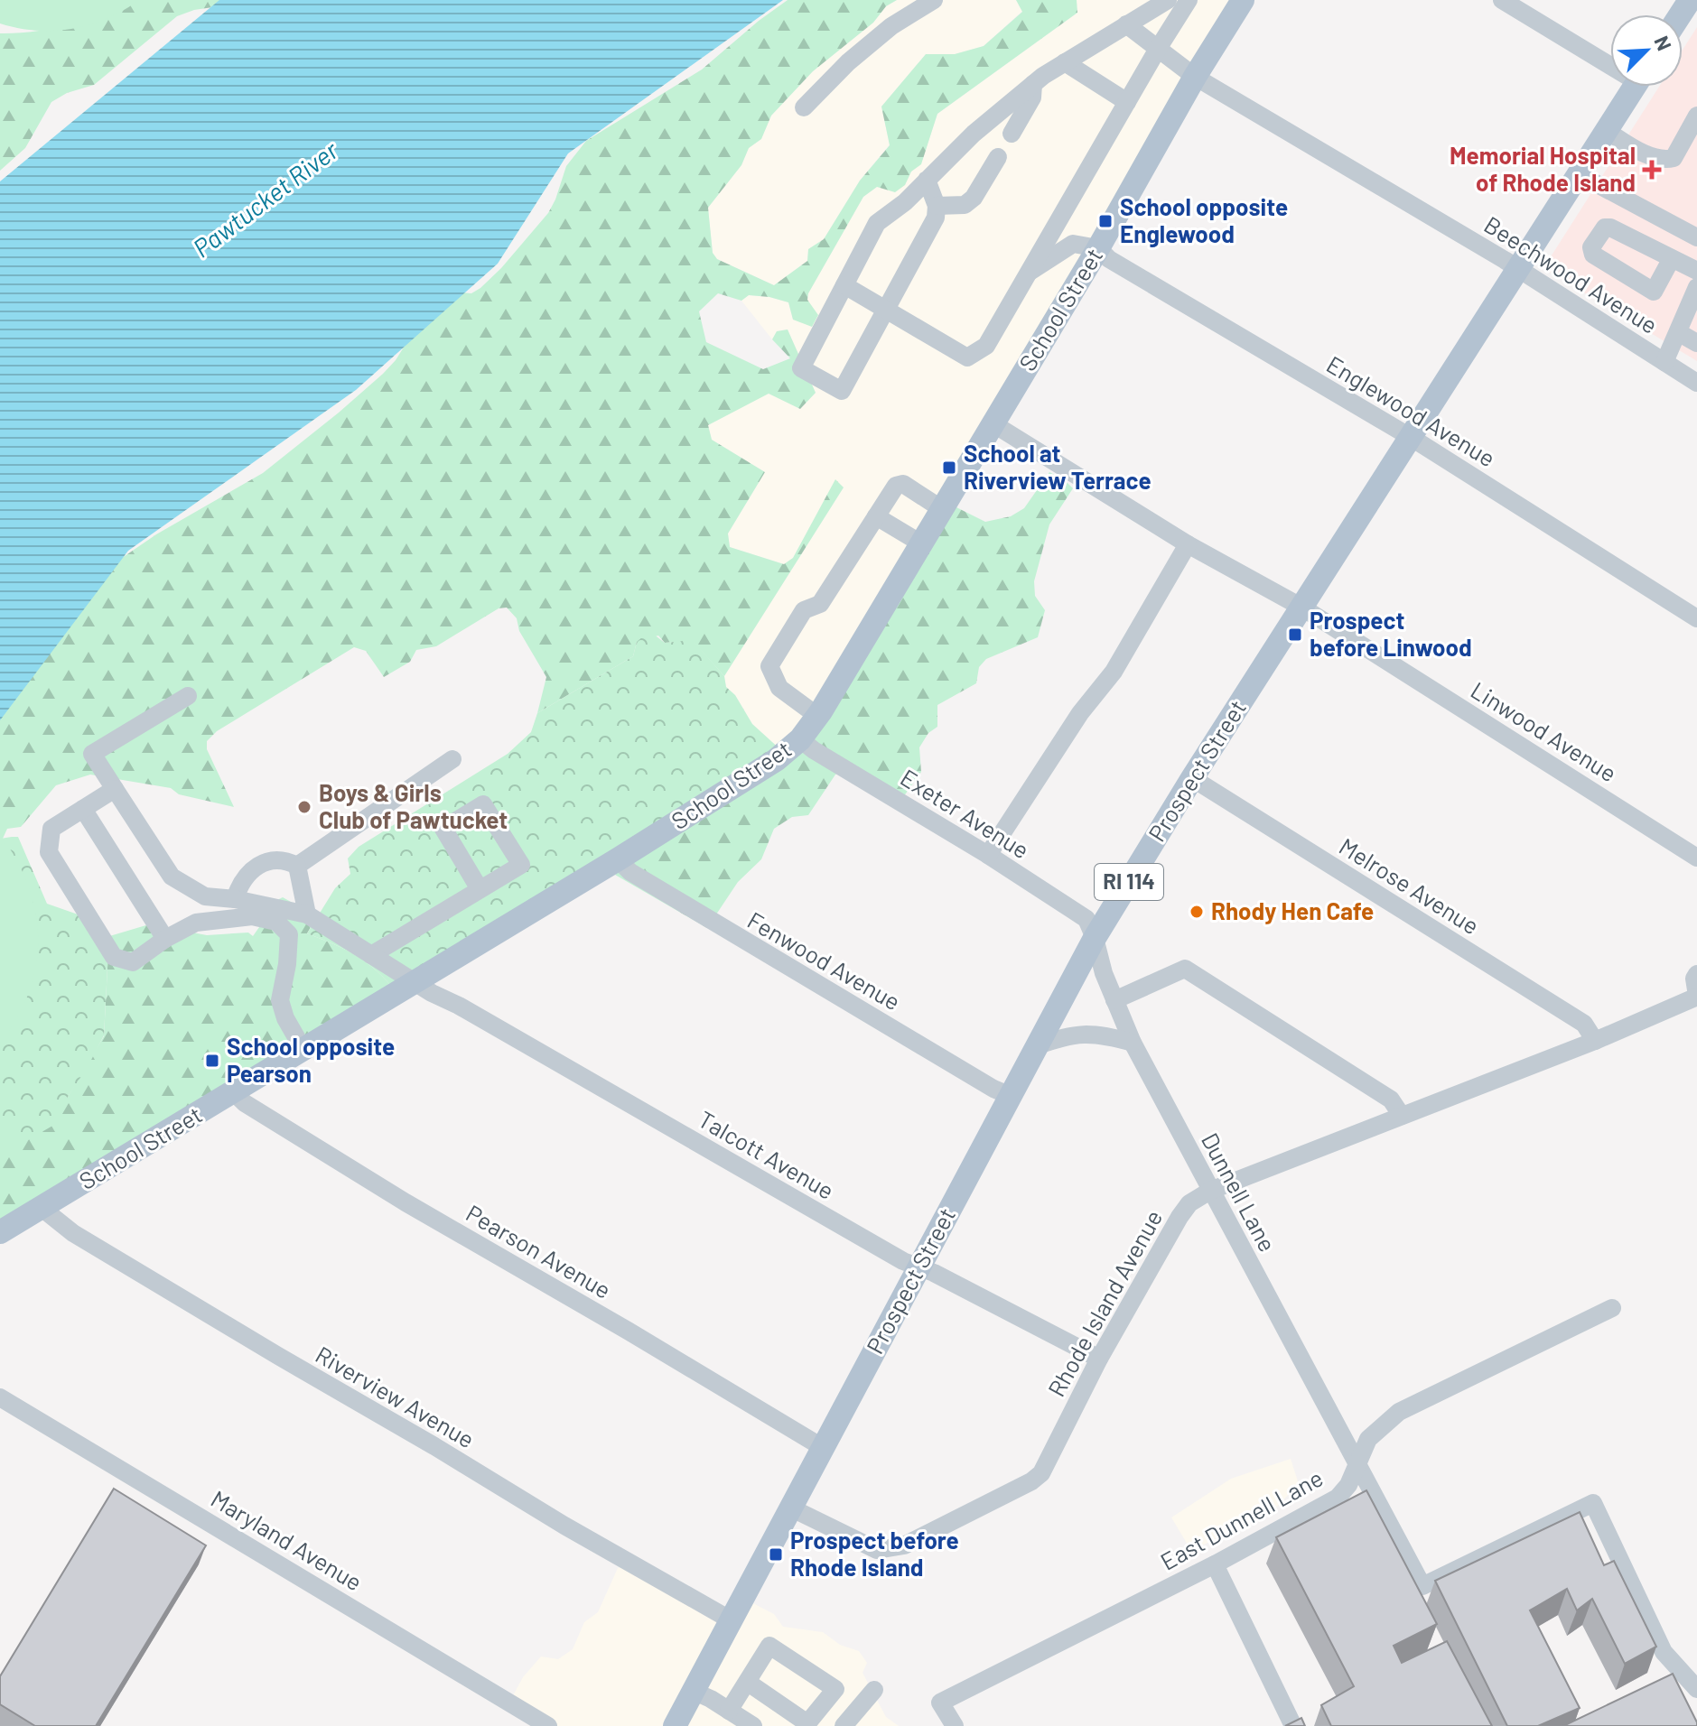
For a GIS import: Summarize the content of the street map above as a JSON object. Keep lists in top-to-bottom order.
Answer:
{
  "streets": {
    "main road": ["School Street", "Prospect Street", "RI 114"],
    "street": [
      "Beechwood Avenue",
      "Englewood Avenue",
      "Linwood Avenue",
      "Exeter Avenue",
      "Melrose Avenue",
      "Fenwood Avenue",
      "Talcott Avenue",
      "Dunnell Lane",
      "Pearson Avenue",
      "Rhode Island Avenue",
      "Riverview Avenue",
      "East Dunnell Lane",
      "Maryland Avenue"
    ]
  },
  "crossings": [
    ["Beechwood Avenue", "School Street"],
    ["Beechwood Avenue", "Prospect Street"],
    ["School Street", "Englewood Avenue"],
    ["School Street", "Linwood Avenue"],
    ["School Street", "Exeter Avenue"],
    ["School Street", "Fenwood Avenue"],
    ["School Street", "Talcott Avenue"],
    ["School Street", "Pearson Avenue"],
    ["School Street", "Riverview Avenue"],
    ["Englewood Avenue", "Prospect Street"],
    ["Linwood Avenue", "Prospect Street"],
    ["Prospect Street", "Exeter Avenue"],
    ["Prospect Street", "Melrose Avenue"],
    ["Prospect Street", "Fenwood Avenue"],
    ["Prospect Street", "Talcott Avenue"],
    ["Prospect Street", "Dunnell Lane"],
    ["Prospect Street", "Pearson Avenue"],
    ["Prospect Street", "Rhode Island Avenue"],
    ["Prospect Street", "Riverview Avenue"],
    ["Exeter Avenue", "Dunnell Lane"],
    ["Melrose Avenue", "Rhode Island Avenue"],
    ["Talcott Avenue", "Rhode Island Avenue"],
    ["Dunnell Lane", "Rhode Island Avenue"],
    ["Dunnell Lane", "East Dunnell Lane"]
  ],
  "water": ["Pawtucket River"],
  "places": {
    "health": ["Memorial Hospital of Rhode Island"],
    "transit": [
      "School opposite Englewood",
      "School at Riverview Terrace",
      "Prospect before Linwood",
      "School opposite Pearson",
      "Prospect before Rhode Island"
    ],
    "other": ["Boys & Girls Club of Pawtucket", "Rhody Hen Cafe"]
  },
  "north": "top right"
}
